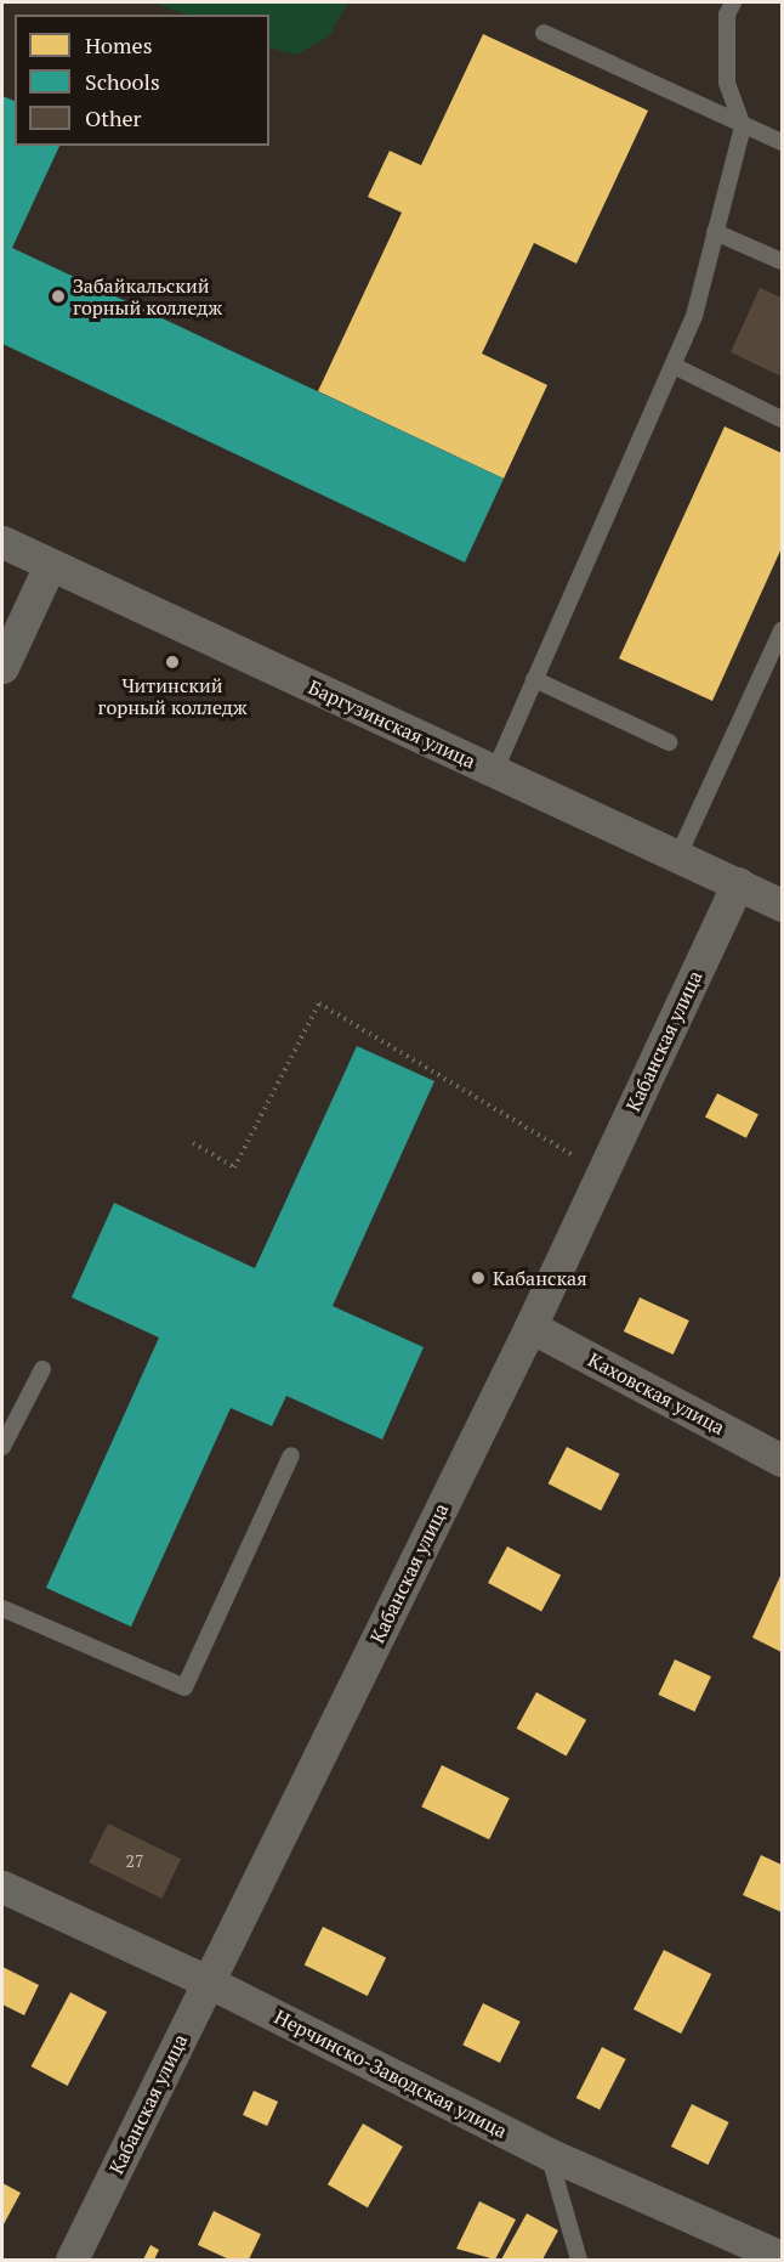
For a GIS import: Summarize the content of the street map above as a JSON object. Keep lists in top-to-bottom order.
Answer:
{
  "streets": {
    "street": [
      "Баргузинская улица",
      "Кабанская улица",
      "Каховская улица",
      "Нерчинско-Заводская улица"
    ]
  },
  "crossings": [
    ["Баргузинская улица", "Кабанская улица"],
    ["Кабанская улица", "Каховская улица"],
    ["Кабанская улица", "Нерчинско-Заводская улица"]
  ],
  "places": ["Забайкальский горный колледж", "Читинский горный колледж", "Кабанская"],
  "house_numbers": ["27"],
  "legend": ["Homes", "Schools", "Other"]
}
